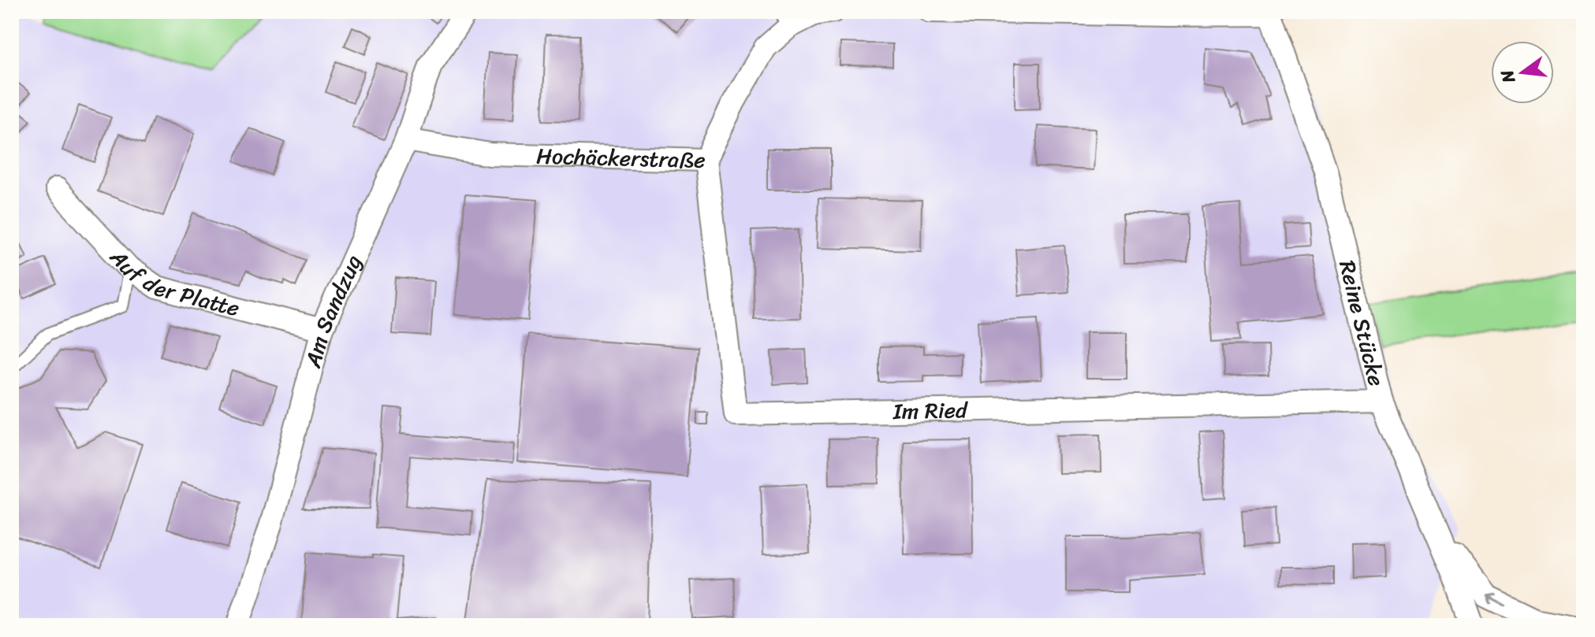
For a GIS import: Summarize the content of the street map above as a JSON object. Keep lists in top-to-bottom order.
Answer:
{
  "streets": {
    "street": [
      "Hochäckerstraße",
      "Auf der Platte",
      "Am Sandzug",
      "Reine Stücke",
      "Im Ried"
    ]
  },
  "crossings": [
    ["Hochäckerstraße", "Am Sandzug"],
    ["Hochäckerstraße", "Im Ried"],
    ["Auf der Platte", "Am Sandzug"],
    ["Reine Stücke", "Im Ried"]
  ],
  "north": "left"
}
